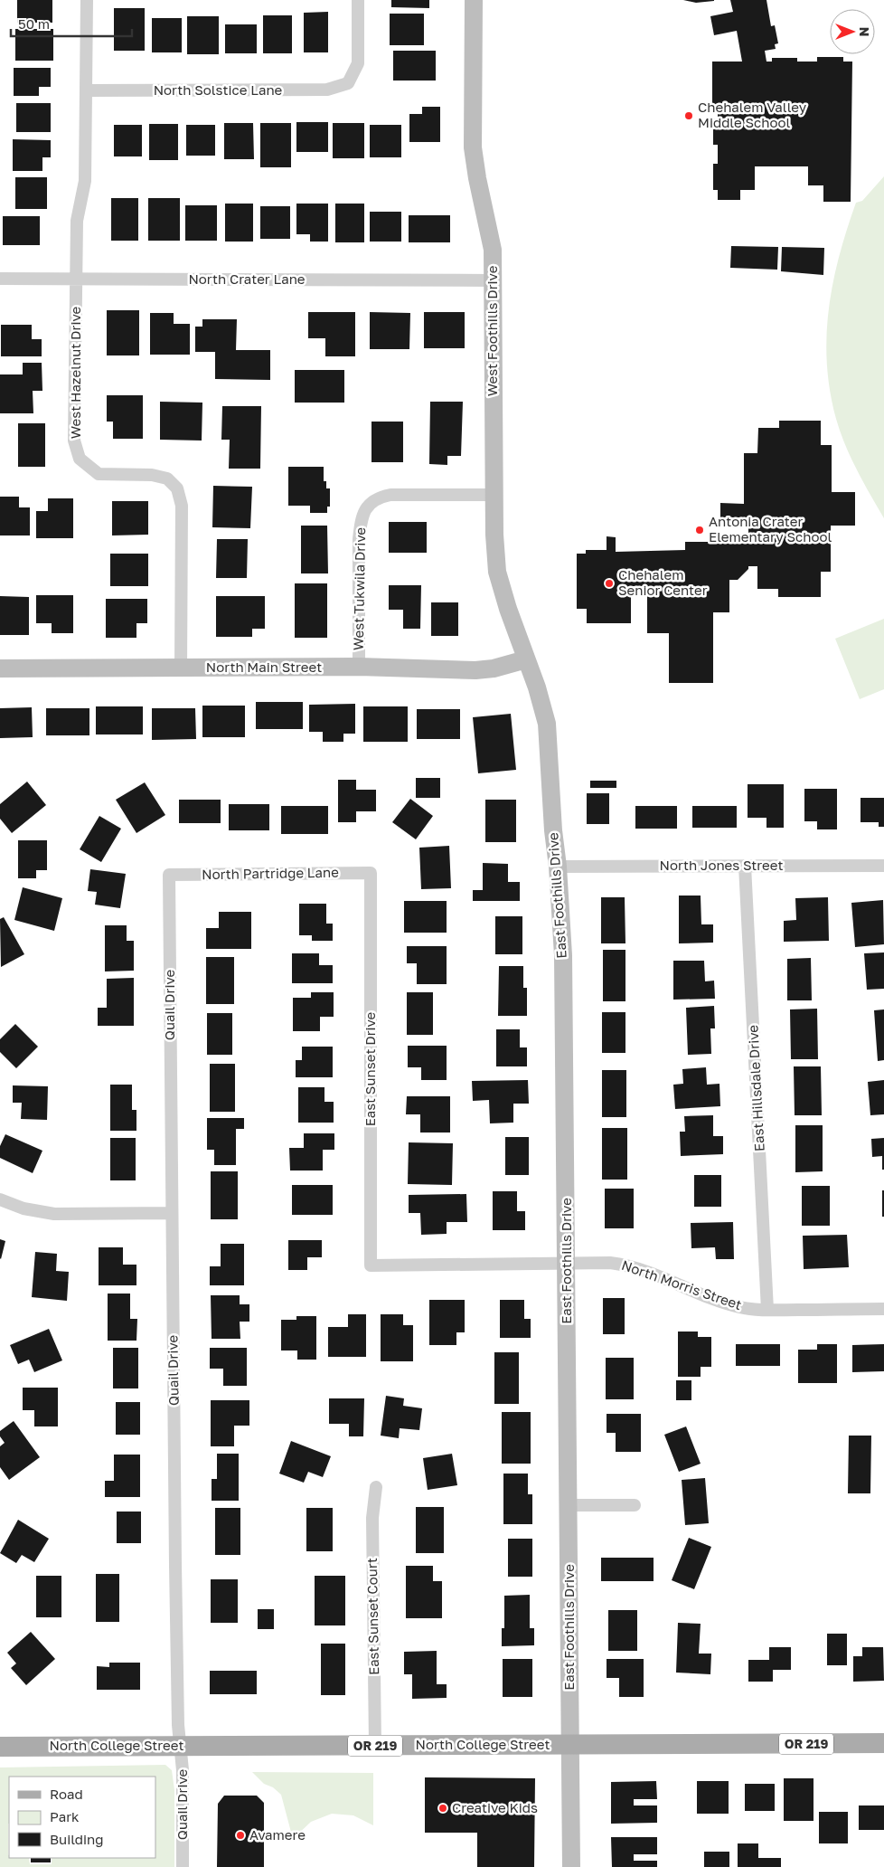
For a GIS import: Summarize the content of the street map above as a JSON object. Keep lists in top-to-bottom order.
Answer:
{
  "streets": {
    "main road": ["OR 219", "North College Street"],
    "street": [
      "North Solstice Lane",
      "North Crater Lane",
      "West Foothills Drive",
      "West Hazelnut Drive",
      "West Tukwila Drive",
      "North Main Street",
      "North Jones Street",
      "North Partridge Lane",
      "East Foothills Drive",
      "Quail Drive",
      "East Sunset Drive",
      "East Hillsdale Drive",
      "North Morris Street",
      "East Sunset Court"
    ]
  },
  "crossings": [
    ["North Solstice Lane", "West Hazelnut Drive"],
    ["North Crater Lane", "West Foothills Drive"],
    ["North Crater Lane", "West Hazelnut Drive"],
    ["West Foothills Drive", "West Tukwila Drive"],
    ["West Foothills Drive", "North Main Street"],
    ["West Foothills Drive", "East Foothills Drive"],
    ["West Hazelnut Drive", "North Main Street"],
    ["West Tukwila Drive", "North Main Street"],
    ["North Main Street", "East Foothills Drive"],
    ["North Jones Street", "East Foothills Drive"],
    ["North Jones Street", "East Hillsdale Drive"],
    ["North Partridge Lane", "Quail Drive"],
    ["North Partridge Lane", "East Sunset Drive"],
    ["East Foothills Drive", "North Morris Street"],
    ["East Foothills Drive", "North College Street"],
    ["Quail Drive", "North College Street"],
    ["East Sunset Drive", "North Morris Street"],
    ["East Hillsdale Drive", "North Morris Street"],
    ["East Sunset Court", "North College Street"]
  ],
  "places": [
    "Chehalem Valley Middle School",
    "Antonia Crater Elementary School",
    "Chehalem Senior Center",
    "Creative Kids",
    "Avamere"
  ],
  "legend": ["Road", "Park", "Building"],
  "scale_bar": "50 m",
  "north": "right"
}
